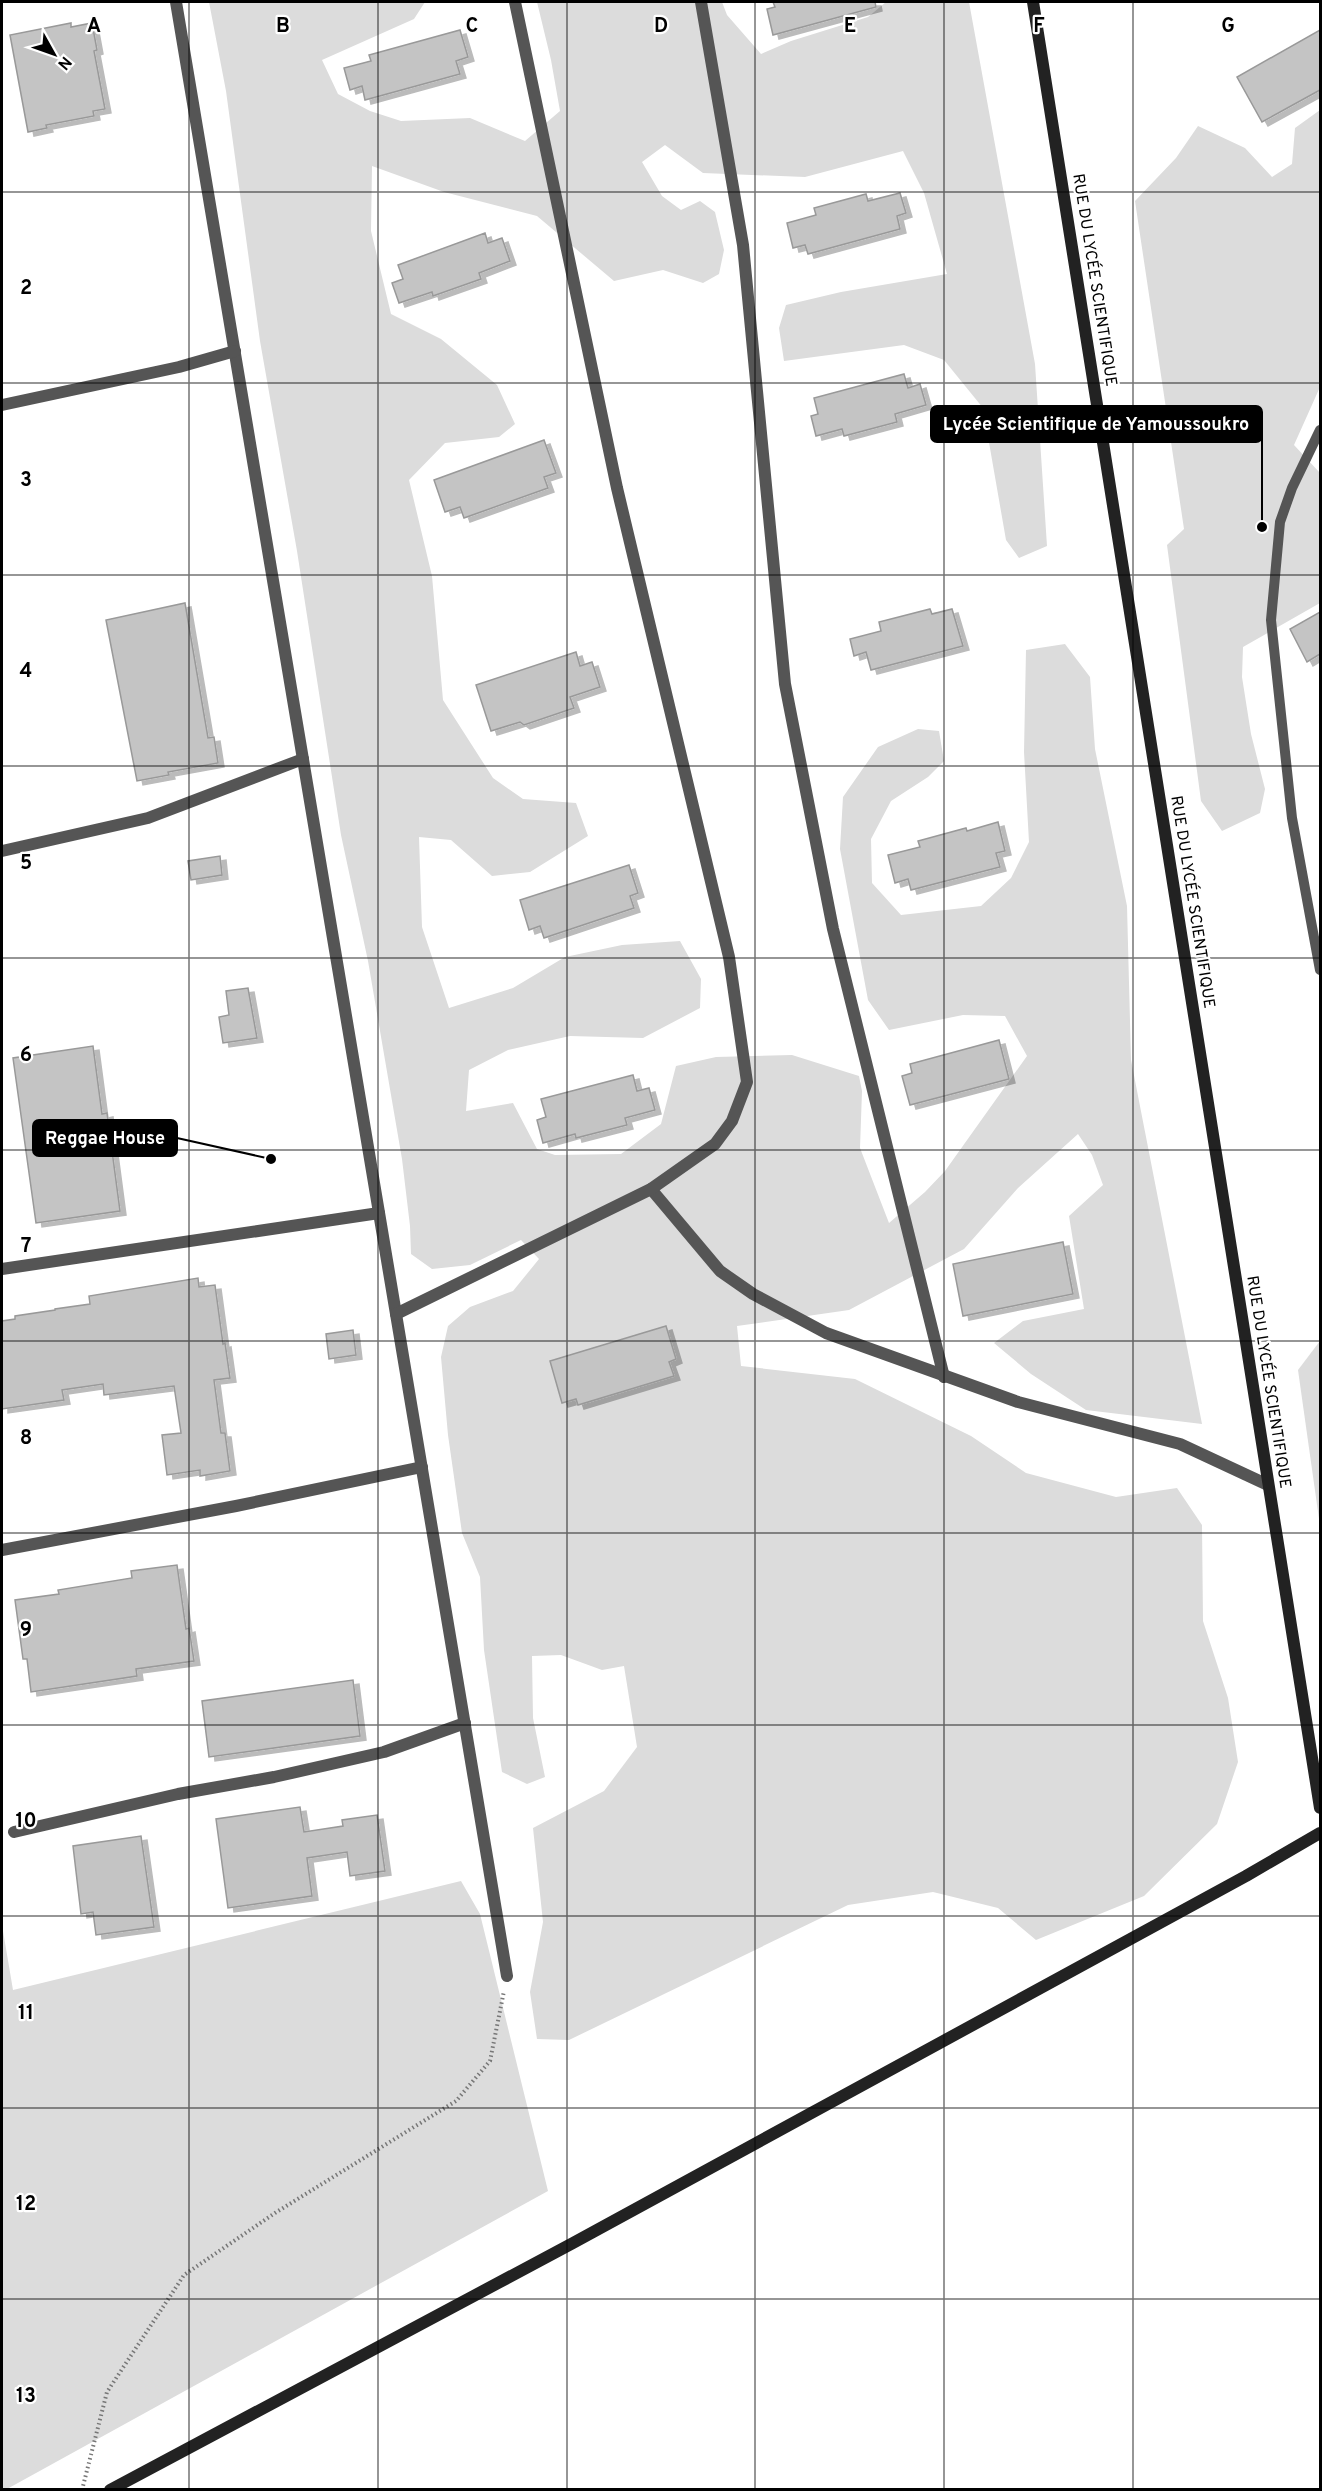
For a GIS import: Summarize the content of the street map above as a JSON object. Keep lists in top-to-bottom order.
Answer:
{
  "streets": {
    "street": ["RUE DU LYCÉE SCIENTIFIQUE"]
  },
  "places": ["Lycée Scientifique de Yamoussoukro", "Reggae House"],
  "north": "bottom right",
  "grid": {
    "columns": [
      "A",
      "B",
      "C",
      "D",
      "E",
      "F",
      "G"
    ],
    "rows": [
      "2",
      "3",
      "4",
      "5",
      "6",
      "7",
      "8",
      "9",
      "10",
      "11",
      "12",
      "13"
    ]
  }
}
